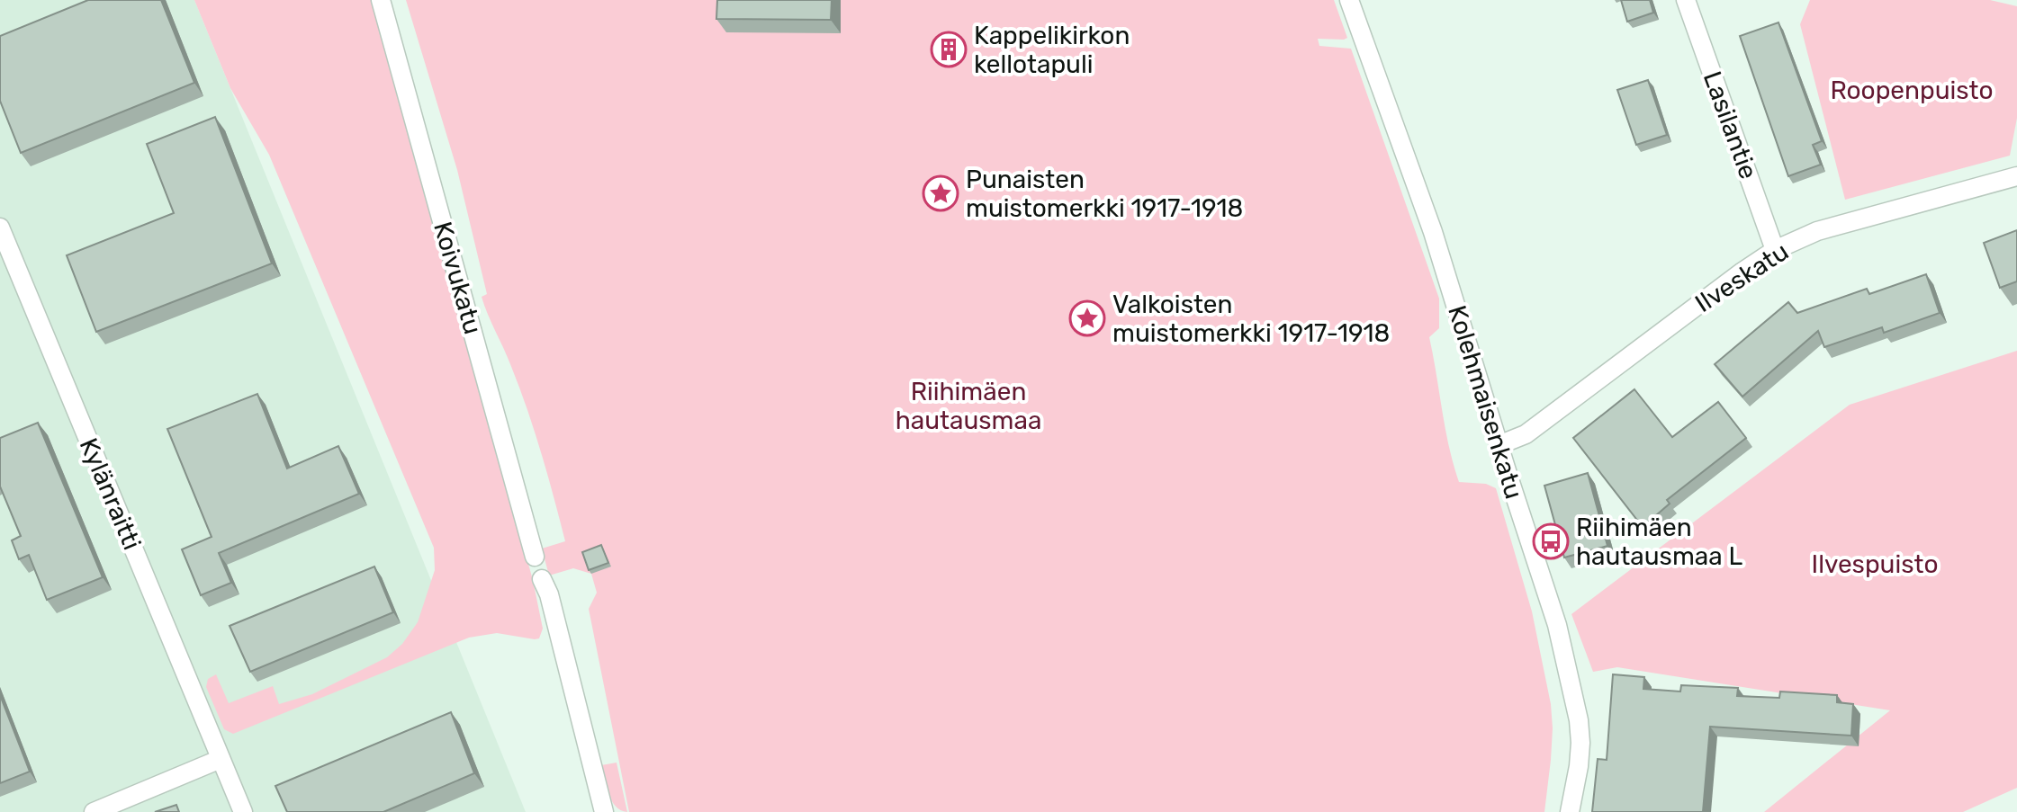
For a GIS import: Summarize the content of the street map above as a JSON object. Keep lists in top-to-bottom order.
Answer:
{
  "streets": {
    "street": [
      "Lasilantie",
      "Ilveskatu",
      "Koivukatu",
      "Kolehmaisenkatu",
      "Kylänraitti"
    ]
  },
  "crossings": [
    ["Lasilantie", "Ilveskatu"],
    ["Ilveskatu", "Kolehmaisenkatu"]
  ],
  "parks": ["Roopenpuisto", "Riihimäen hautausmaa", "Ilvespuisto"],
  "places": {
    "building": ["Kappelikirkon kellotapuli"],
    "place": ["Punaisten muistomerkki 1917-1918", "Valkoisten muistomerkki 1917-1918"],
    "bus stop": ["Riihimäen hautausmaa L"]
  }
}
